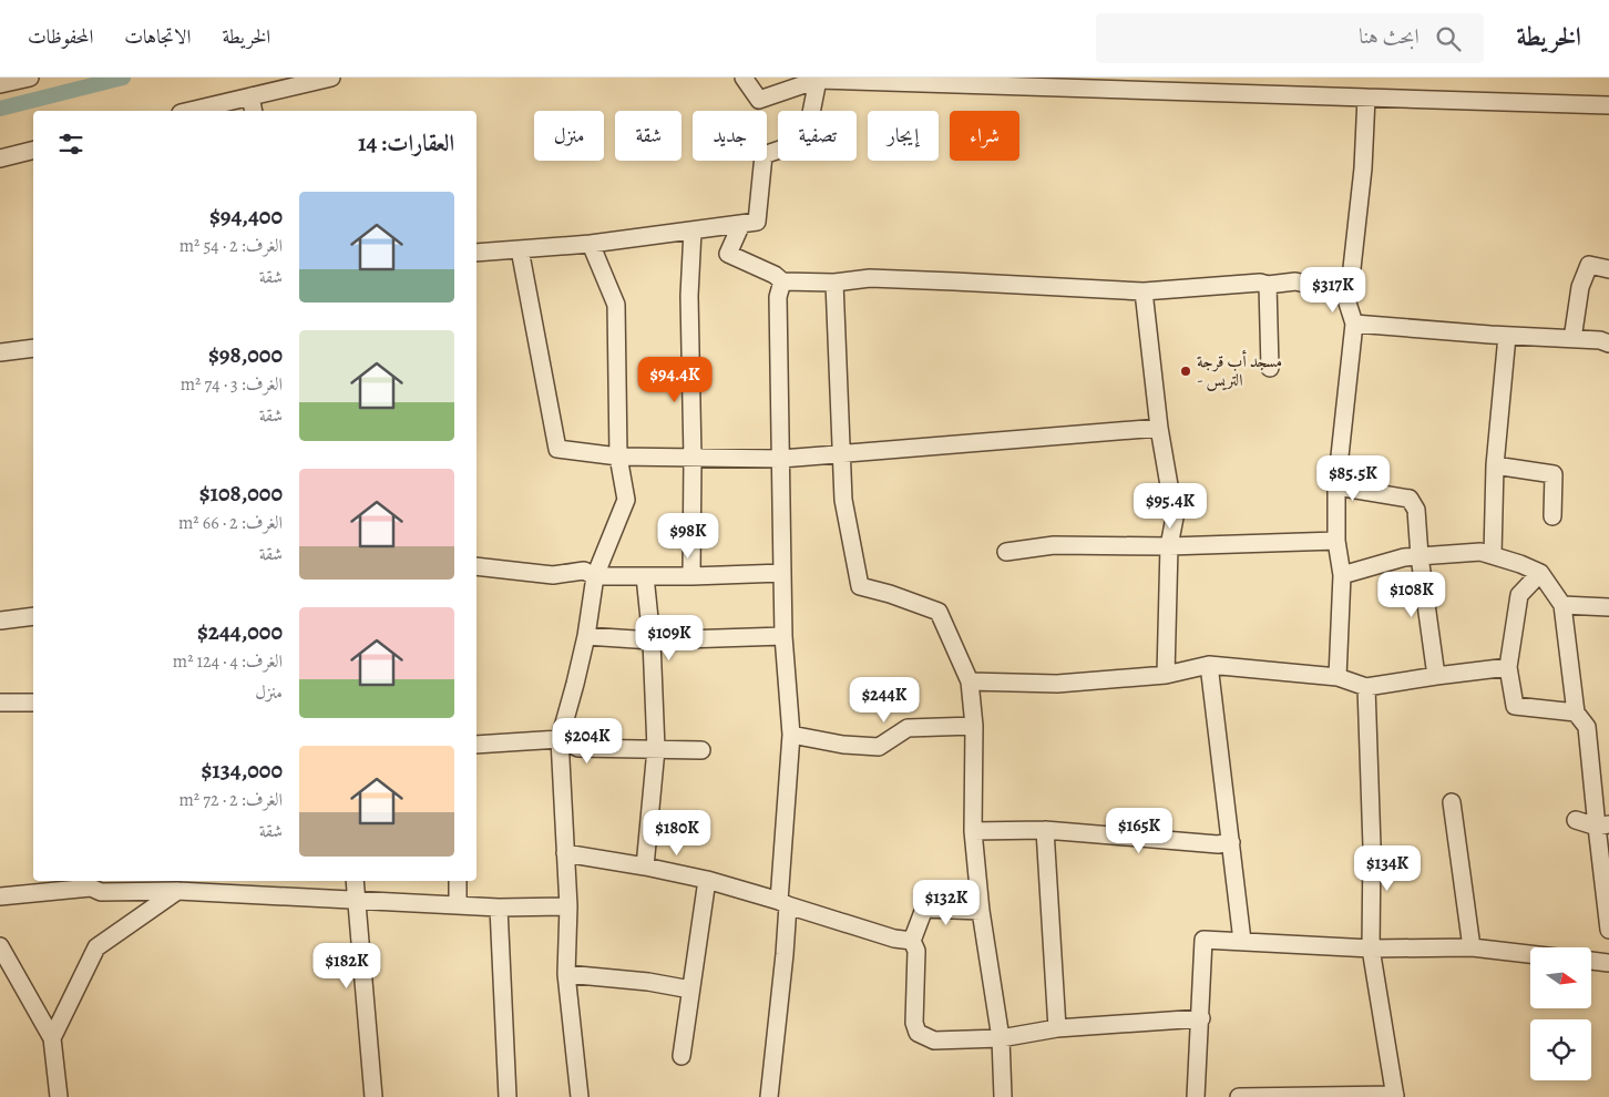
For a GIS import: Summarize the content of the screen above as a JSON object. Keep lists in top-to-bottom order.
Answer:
{
  "places": ["مسجد أب قرجة - التريس"],
  "north": "right",
  "page": {
    "header": "الخريطة",
    "search": "ابحث هنا",
    "nav": ["الخريطة", "الاتجاهات", "المحفوظات"],
    "chip": [
      "شراء",
      "إيجار",
      "تصفية",
      "جديد",
      "شقة",
      "منزل"
    ],
    "heading": "العقارات: 14",
    "list": [
      {
        "name": "$94,400",
        "note": "الغرف: 2 · 54 m² · شقة"
      },
      {
        "name": "$98,000",
        "note": "الغرف: 3 · 74 m² · شقة"
      },
      {
        "name": "$108,000",
        "note": "الغرف: 2 · 66 m² · شقة"
      },
      {
        "name": "$244,000",
        "note": "الغرف: 4 · 124 m² · منزل"
      },
      {
        "name": "$134,000",
        "note": "الغرف: 2 · 72 m² · شقة"
      }
    ],
    "price": [
      "$317K",
      "$94.4K",
      "$85.5K",
      "$95.4K",
      "$98K",
      "$108K",
      "$109K",
      "$244K",
      "$204K",
      "$165K",
      "$180K",
      "$134K",
      "$132K",
      "$182K"
    ]
  }
}
